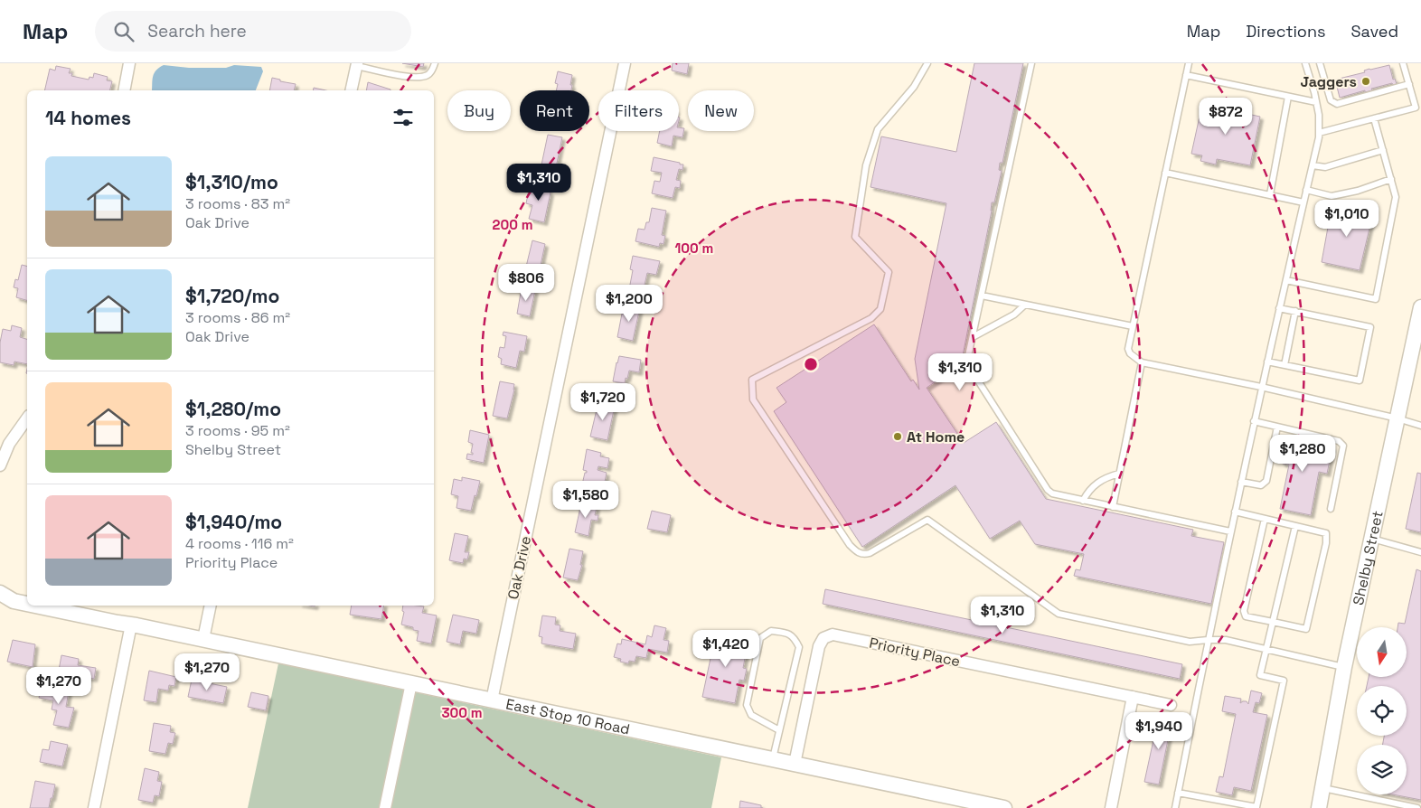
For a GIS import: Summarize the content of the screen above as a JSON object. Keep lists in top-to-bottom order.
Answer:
{
  "streets": {
    "street": [
      "Shelby Street",
      "Oak Drive",
      "Priority Place",
      "East Stop 10 Road"
    ]
  },
  "crossings": [
    ["Oak Drive", "East Stop 10 Road"],
    ["Priority Place", "East Stop 10 Road"]
  ],
  "places": ["Jaggers", "At Home"],
  "north": "bottom",
  "page": {
    "header": "Map",
    "search": "Search here",
    "nav": ["Map", "Directions", "Saved"],
    "chip": [
      "Buy",
      "Rent",
      "Filters",
      "New"
    ],
    "heading": "14 homes",
    "price": [
      "$872",
      "$1,310",
      "$1,010",
      "$806",
      "$1,200",
      "$1,310",
      "$1,720",
      "$1,280",
      "$1,580",
      "$1,310",
      "$1,420",
      "$1,270",
      "$1,270",
      "$1,940"
    ],
    "list": [
      {
        "name": "$1,310/mo",
        "note": "3 rooms · 83 m² · Oak Drive"
      },
      {
        "name": "$1,720/mo",
        "note": "3 rooms · 86 m² · Oak Drive"
      },
      {
        "name": "$1,280/mo",
        "note": "3 rooms · 95 m² · Shelby Street"
      },
      {
        "name": "$1,940/mo",
        "note": "4 rooms · 116 m² · Priority Place"
      }
    ]
  },
  "rings": ["200 m", "100 m", "300 m"]
}
